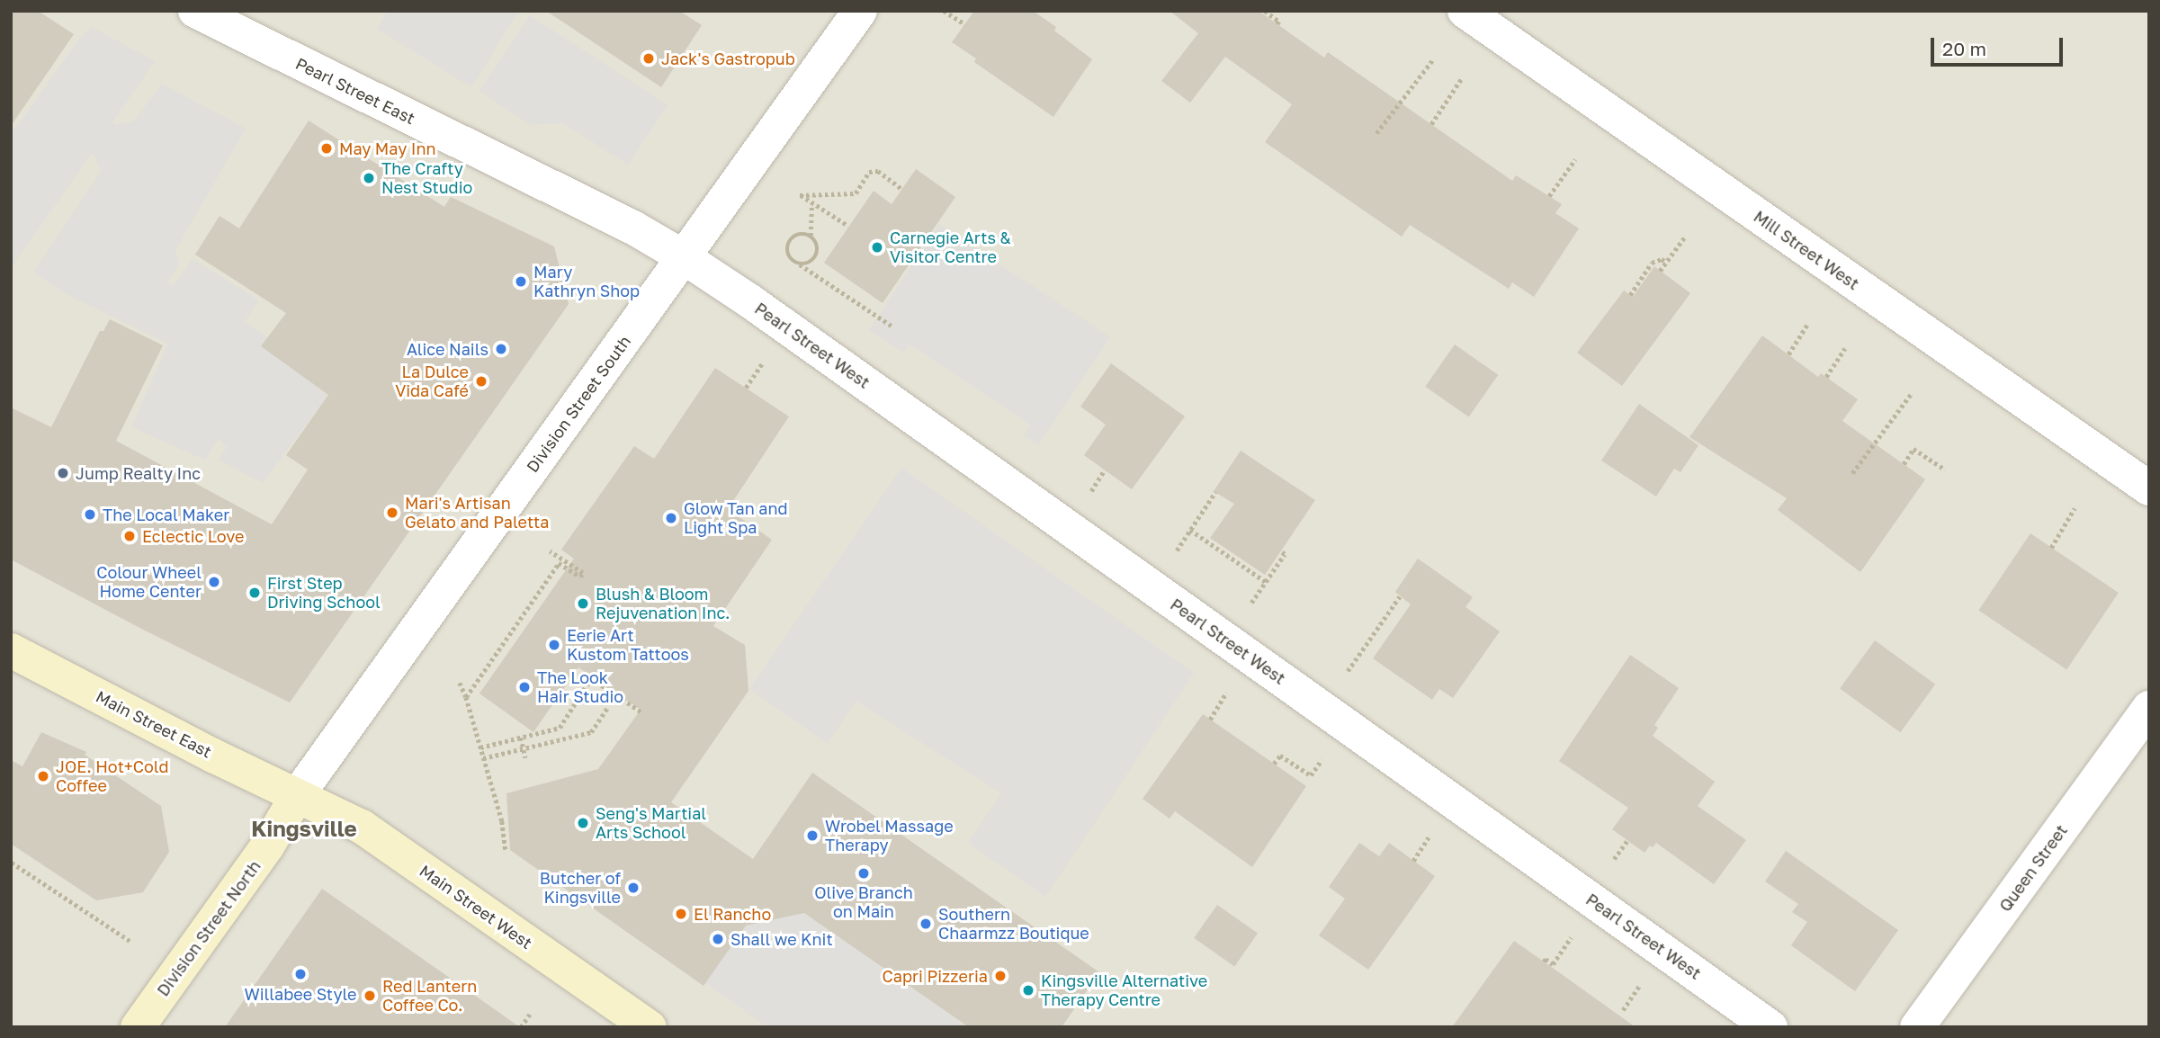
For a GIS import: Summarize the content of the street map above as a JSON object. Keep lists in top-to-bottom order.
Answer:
{
  "streets": {
    "main road": ["Main Street East", "Main Street West", "Division Street North"],
    "street": [
      "Pearl Street East",
      "Mill Street West",
      "Pearl Street West",
      "Division Street South",
      "Queen Street"
    ]
  },
  "crossings": [
    ["Pearl Street East", "Pearl Street West"],
    ["Pearl Street East", "Division Street South"],
    ["Pearl Street West", "Division Street South"],
    ["Division Street South", "Main Street East"],
    ["Division Street South", "Main Street West"],
    ["Division Street South", "Division Street North"],
    ["Main Street East", "Main Street West"],
    ["Main Street East", "Division Street North"],
    ["Main Street West", "Division Street North"]
  ],
  "districts": ["Kingsville"],
  "places": [
    "Jack's Gastropub",
    "May May Inn",
    "The Crafty Nest Studio",
    "Carnegie Arts & Visitor Centre",
    "Mary Kathryn Shop",
    "Alice Nails",
    "La Dulce Vida Café",
    "Jump Realty Inc",
    "Mari's Artisan Gelato and Paletta",
    "The Local Maker",
    "Glow Tan and Light Spa",
    "Eclectic Love",
    "Colour Wheel Home Center",
    "First Step Driving School",
    "Blush & Bloom Rejuvenation Inc.",
    "Eerie Art Kustom Tattoos",
    "The Look Hair Studio",
    "JOE. Hot+Cold Coffee",
    "Seng's Martial Arts School",
    "Wrobel Massage Therapy",
    "Olive Branch on Main",
    "Butcher of Kingsville",
    "El Rancho",
    "Southern Chaarmzz Boutique",
    "Shall we Knit",
    "Willabee Style",
    "Capri Pizzeria",
    "Kingsville Alternative Therapy Centre",
    "Red Lantern Coffee Co."
  ],
  "scale_bar": "20 m"
}
